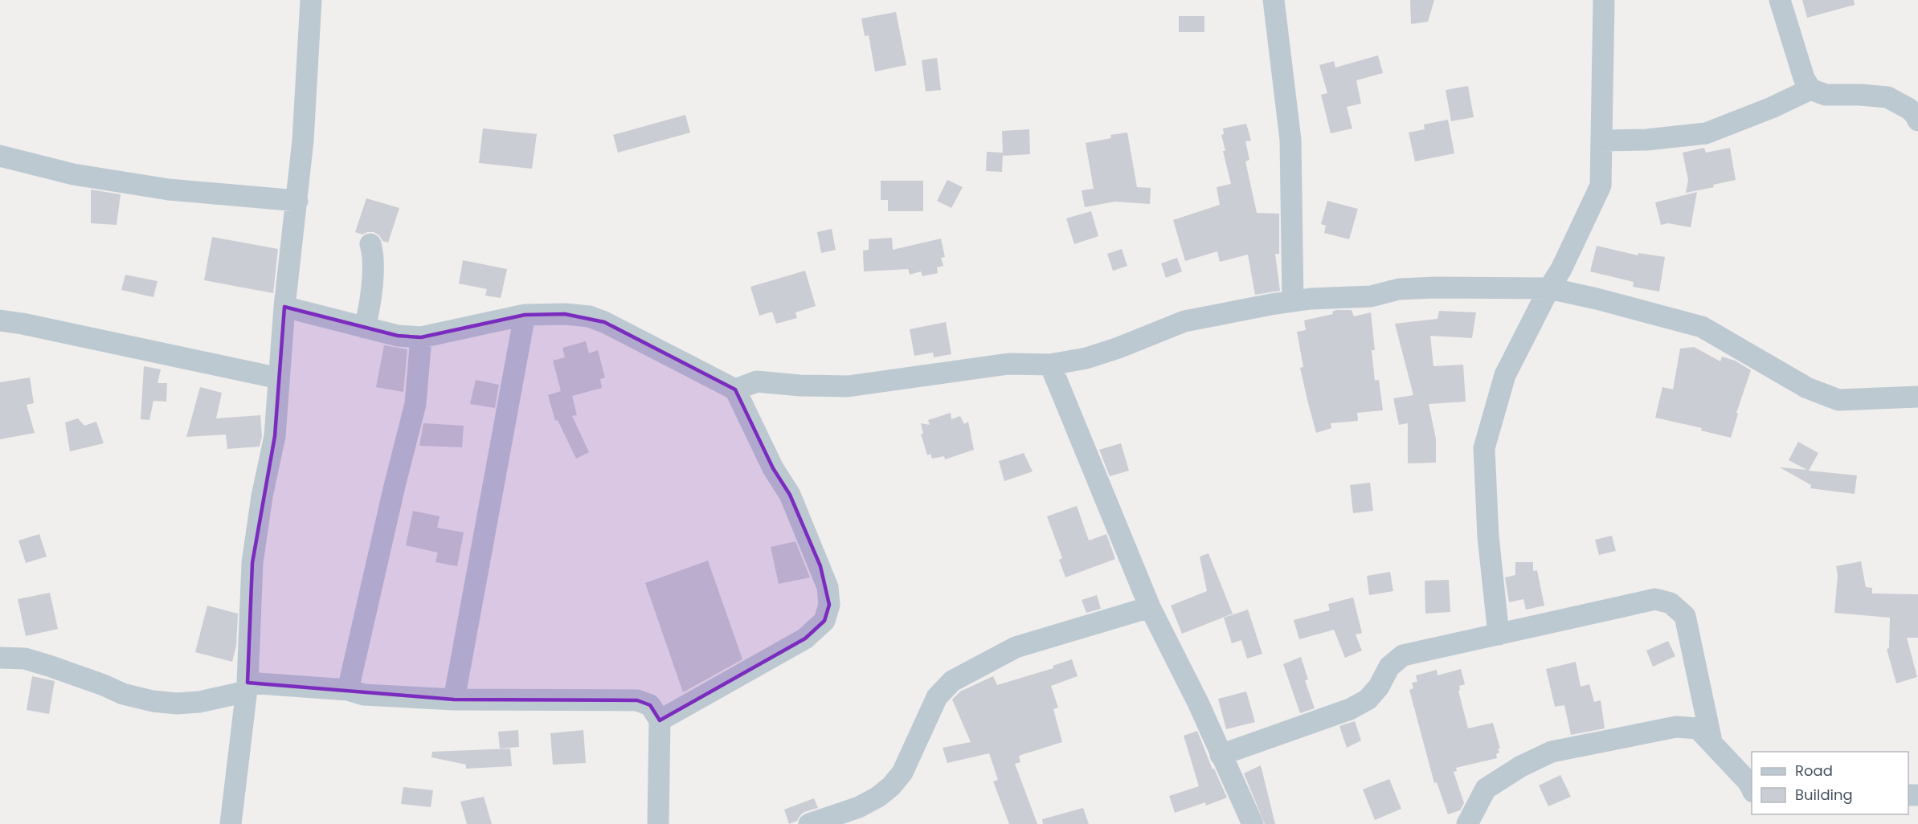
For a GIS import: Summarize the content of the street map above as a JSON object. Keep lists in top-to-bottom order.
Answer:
{
  "legend": ["Road", "Building"]
}
